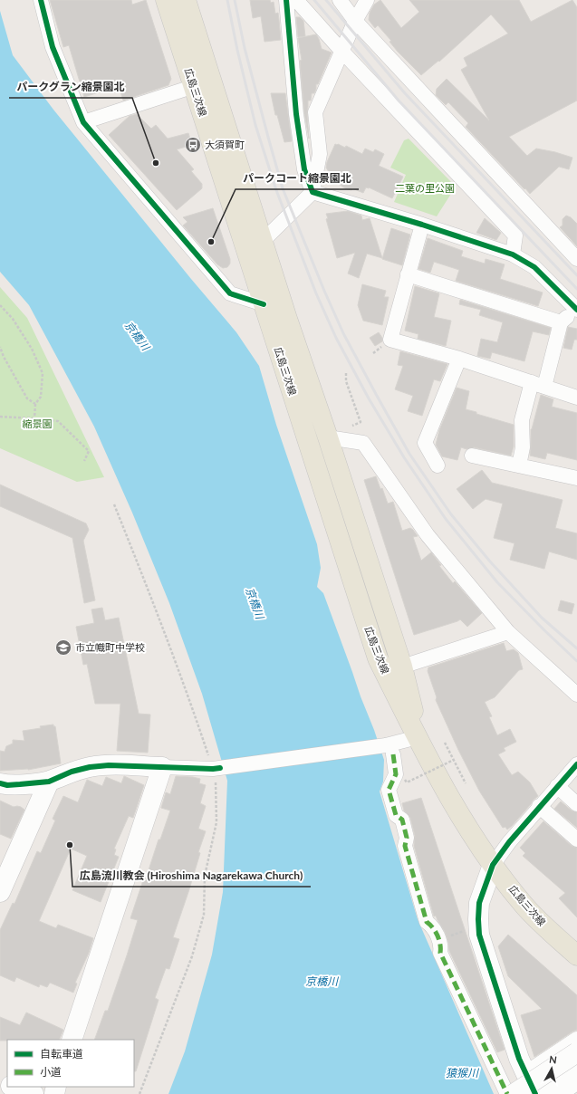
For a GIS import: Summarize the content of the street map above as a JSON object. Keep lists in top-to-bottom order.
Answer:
{
  "streets": {
    "main road": ["広島三次線"]
  },
  "water": ["京橋川", "猿猴川"],
  "parks": ["二葉の里公園", "縮景園"],
  "places": {
    "bus stop": ["大須賀町"],
    "other": ["パークグラン縮景園北", "パークコート縮景園北", "広島流川教会 (Hiroshima Nagarekawa Church)"],
    "school or university": ["市立幟町中学校"]
  },
  "legend": ["自転車道", "小道"],
  "north": "top"
}
